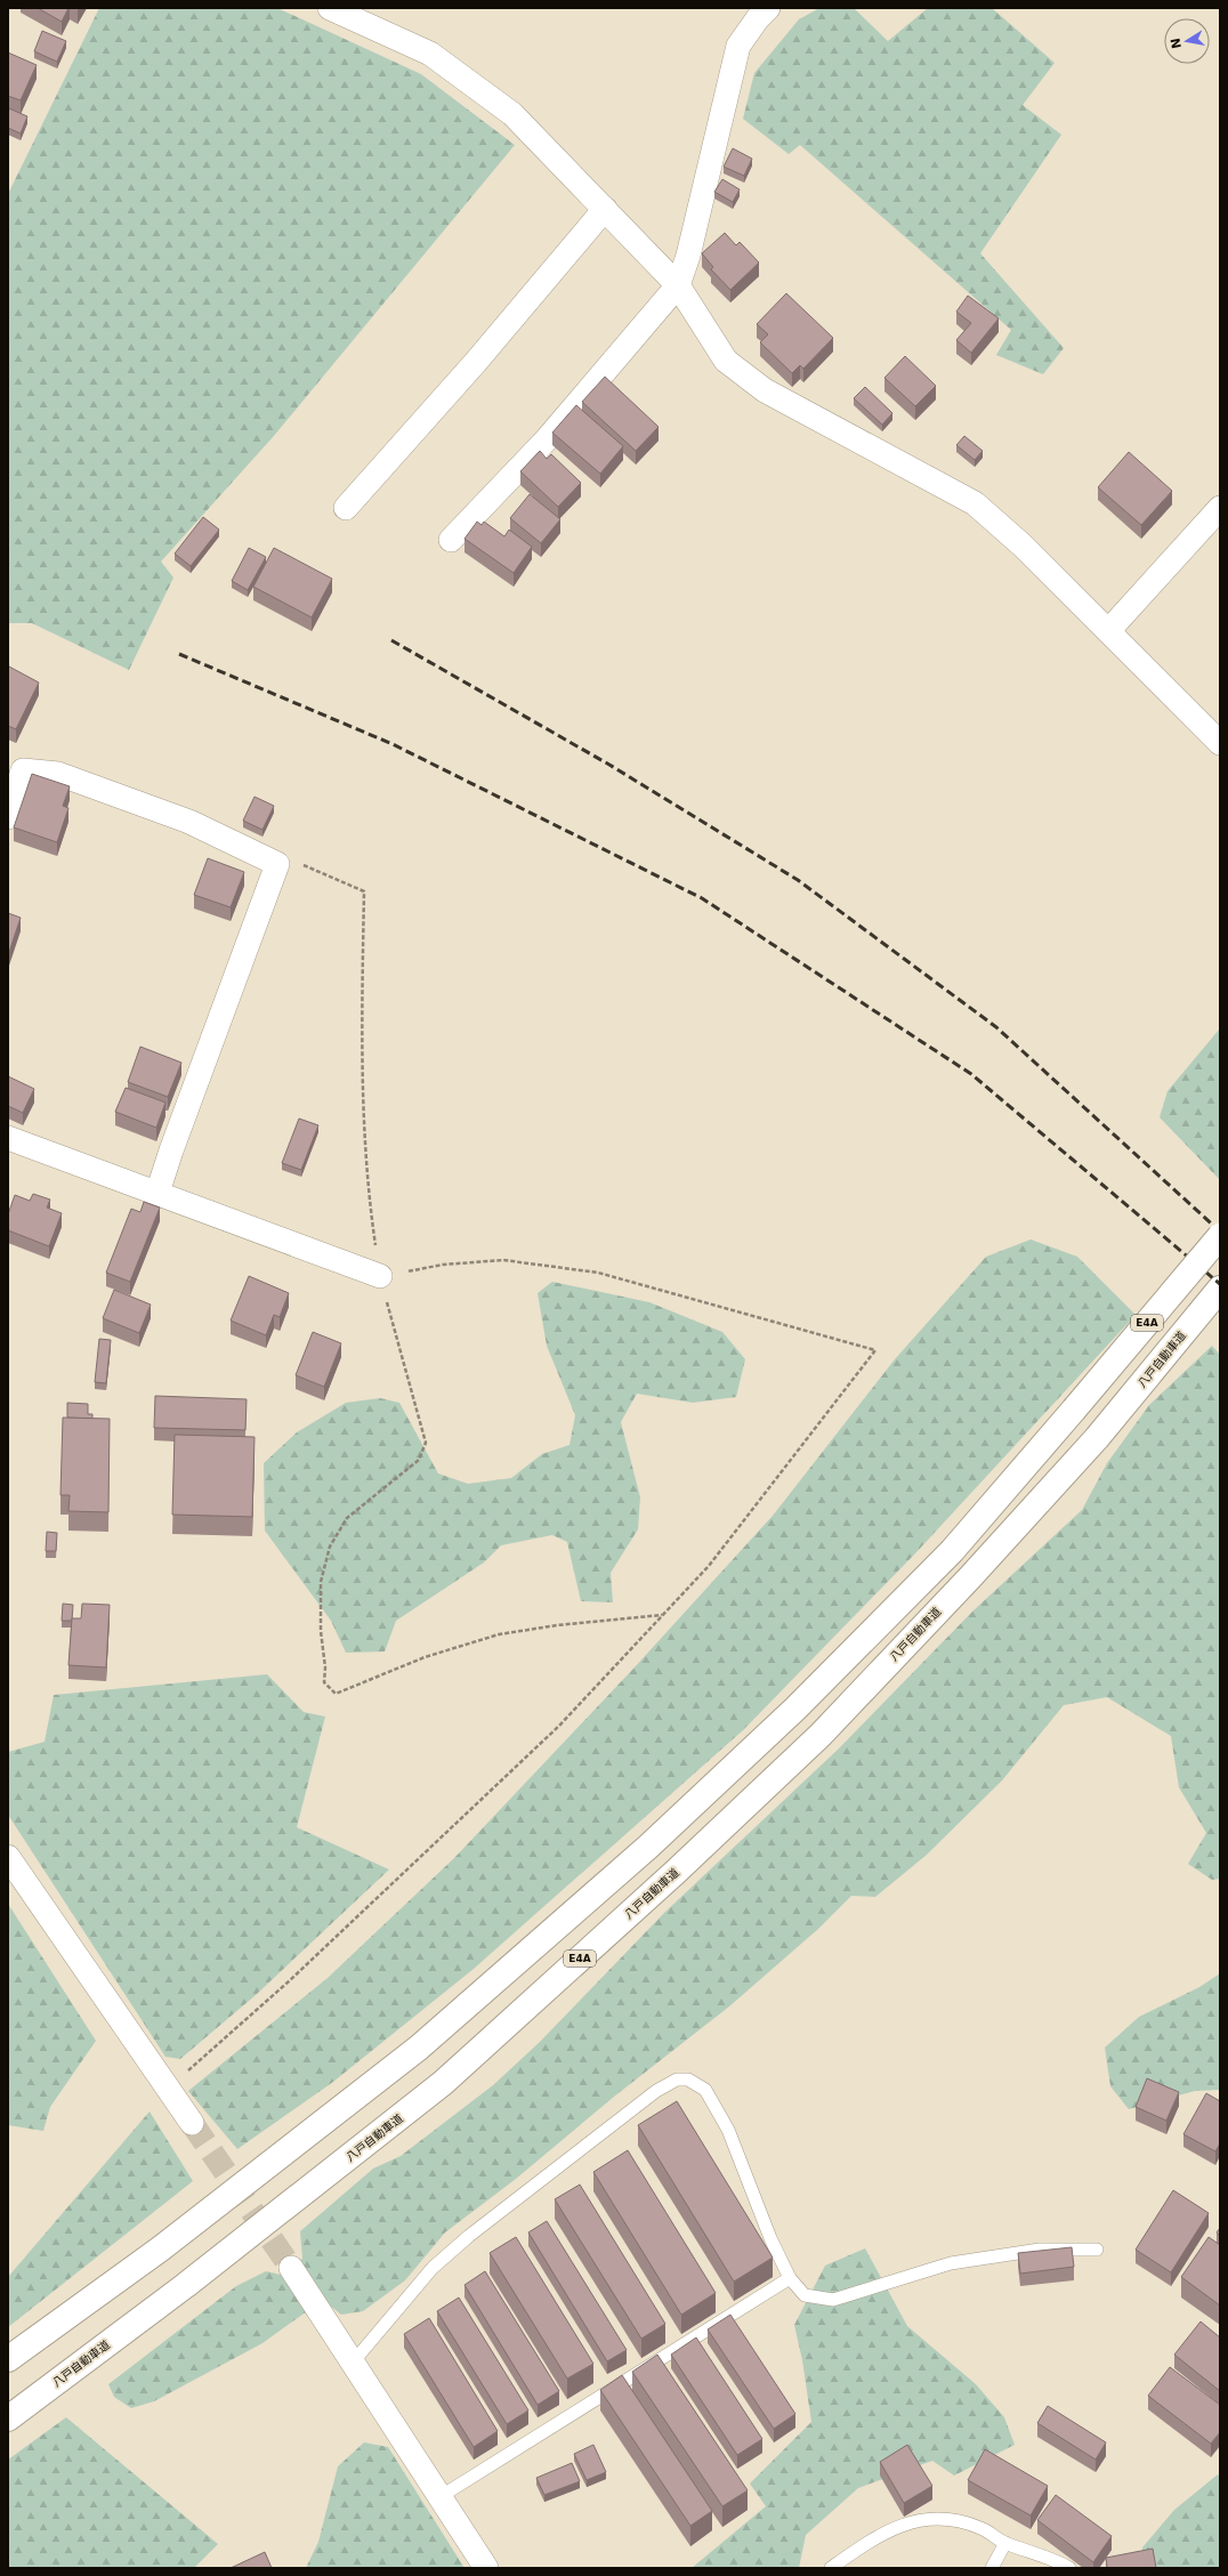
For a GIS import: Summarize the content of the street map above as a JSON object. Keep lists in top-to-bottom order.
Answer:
{
  "streets": {
    "highway": ["E4A", "八戸自動車道"]
  },
  "north": "left"
}
